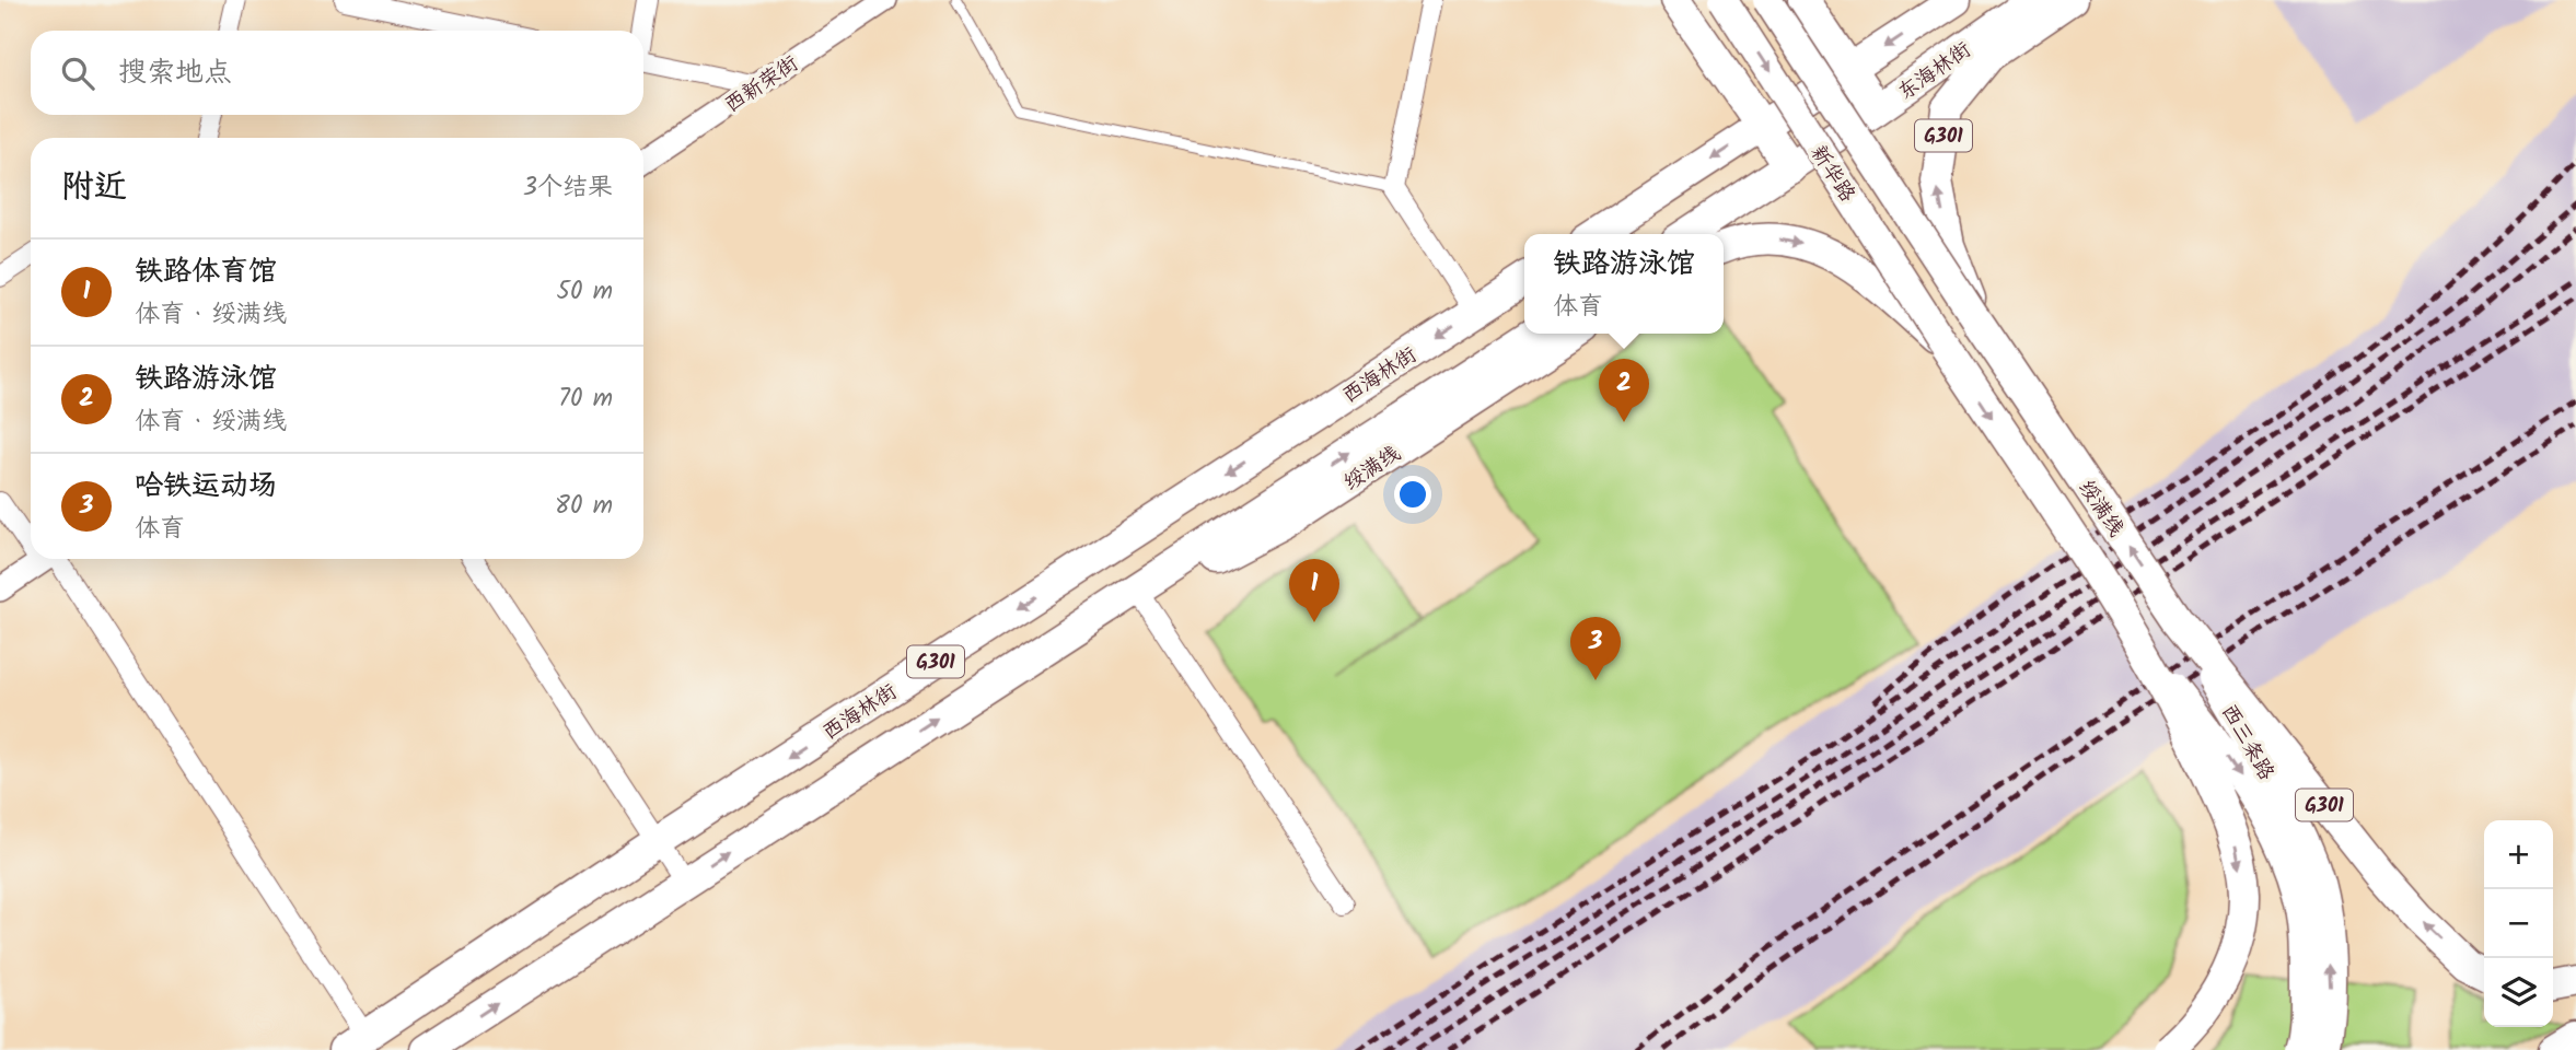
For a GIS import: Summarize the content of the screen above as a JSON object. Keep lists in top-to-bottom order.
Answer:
{
  "streets": {
    "highway": [
      "东海林街",
      "G301",
      "西海林街",
      "绥满线"
    ],
    "main road": ["新华路", "西三条路"],
    "street": ["西新荣街"]
  },
  "crossings": [
    ["东海林街", "G301"],
    ["G301", "绥满线"],
    ["新华路", "绥满线"],
    ["绥满线", "西三条路"]
  ],
  "page": {
    "search": "搜索地点",
    "heading": ["附近", "3个结果"],
    "popup": ["铁路游泳馆", "体育"],
    "list": [
      {
        "mark": "1",
        "name": "铁路体育馆",
        "note": "体育 · 绥满线",
        "value": "50 m"
      },
      {
        "mark": "2",
        "name": "铁路游泳馆",
        "note": "体育 · 绥满线",
        "value": "70 m"
      },
      {
        "mark": "3",
        "name": "哈铁运动场",
        "note": "体育",
        "value": "80 m"
      }
    ],
    "pins": ["2", "1", "3"],
    "map_buttons": ["+", "−"]
  }
}
